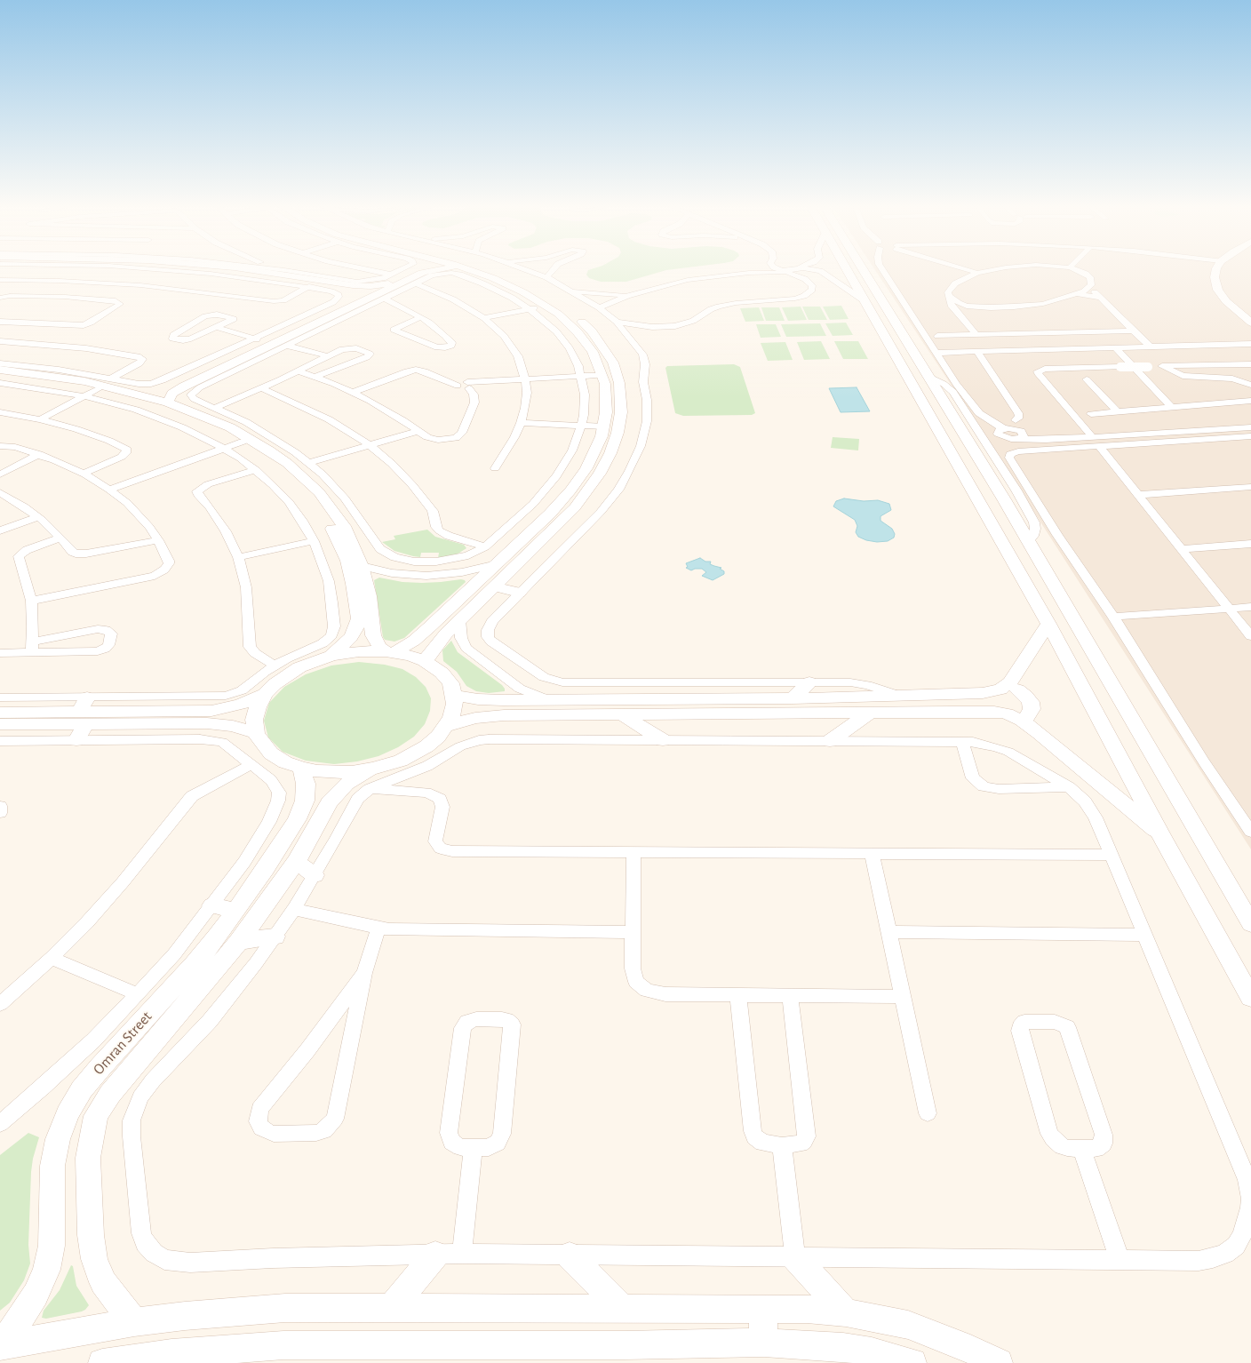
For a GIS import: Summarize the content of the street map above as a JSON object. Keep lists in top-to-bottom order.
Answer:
{
  "streets": {
    "street": ["Omran Street"]
  }
}
